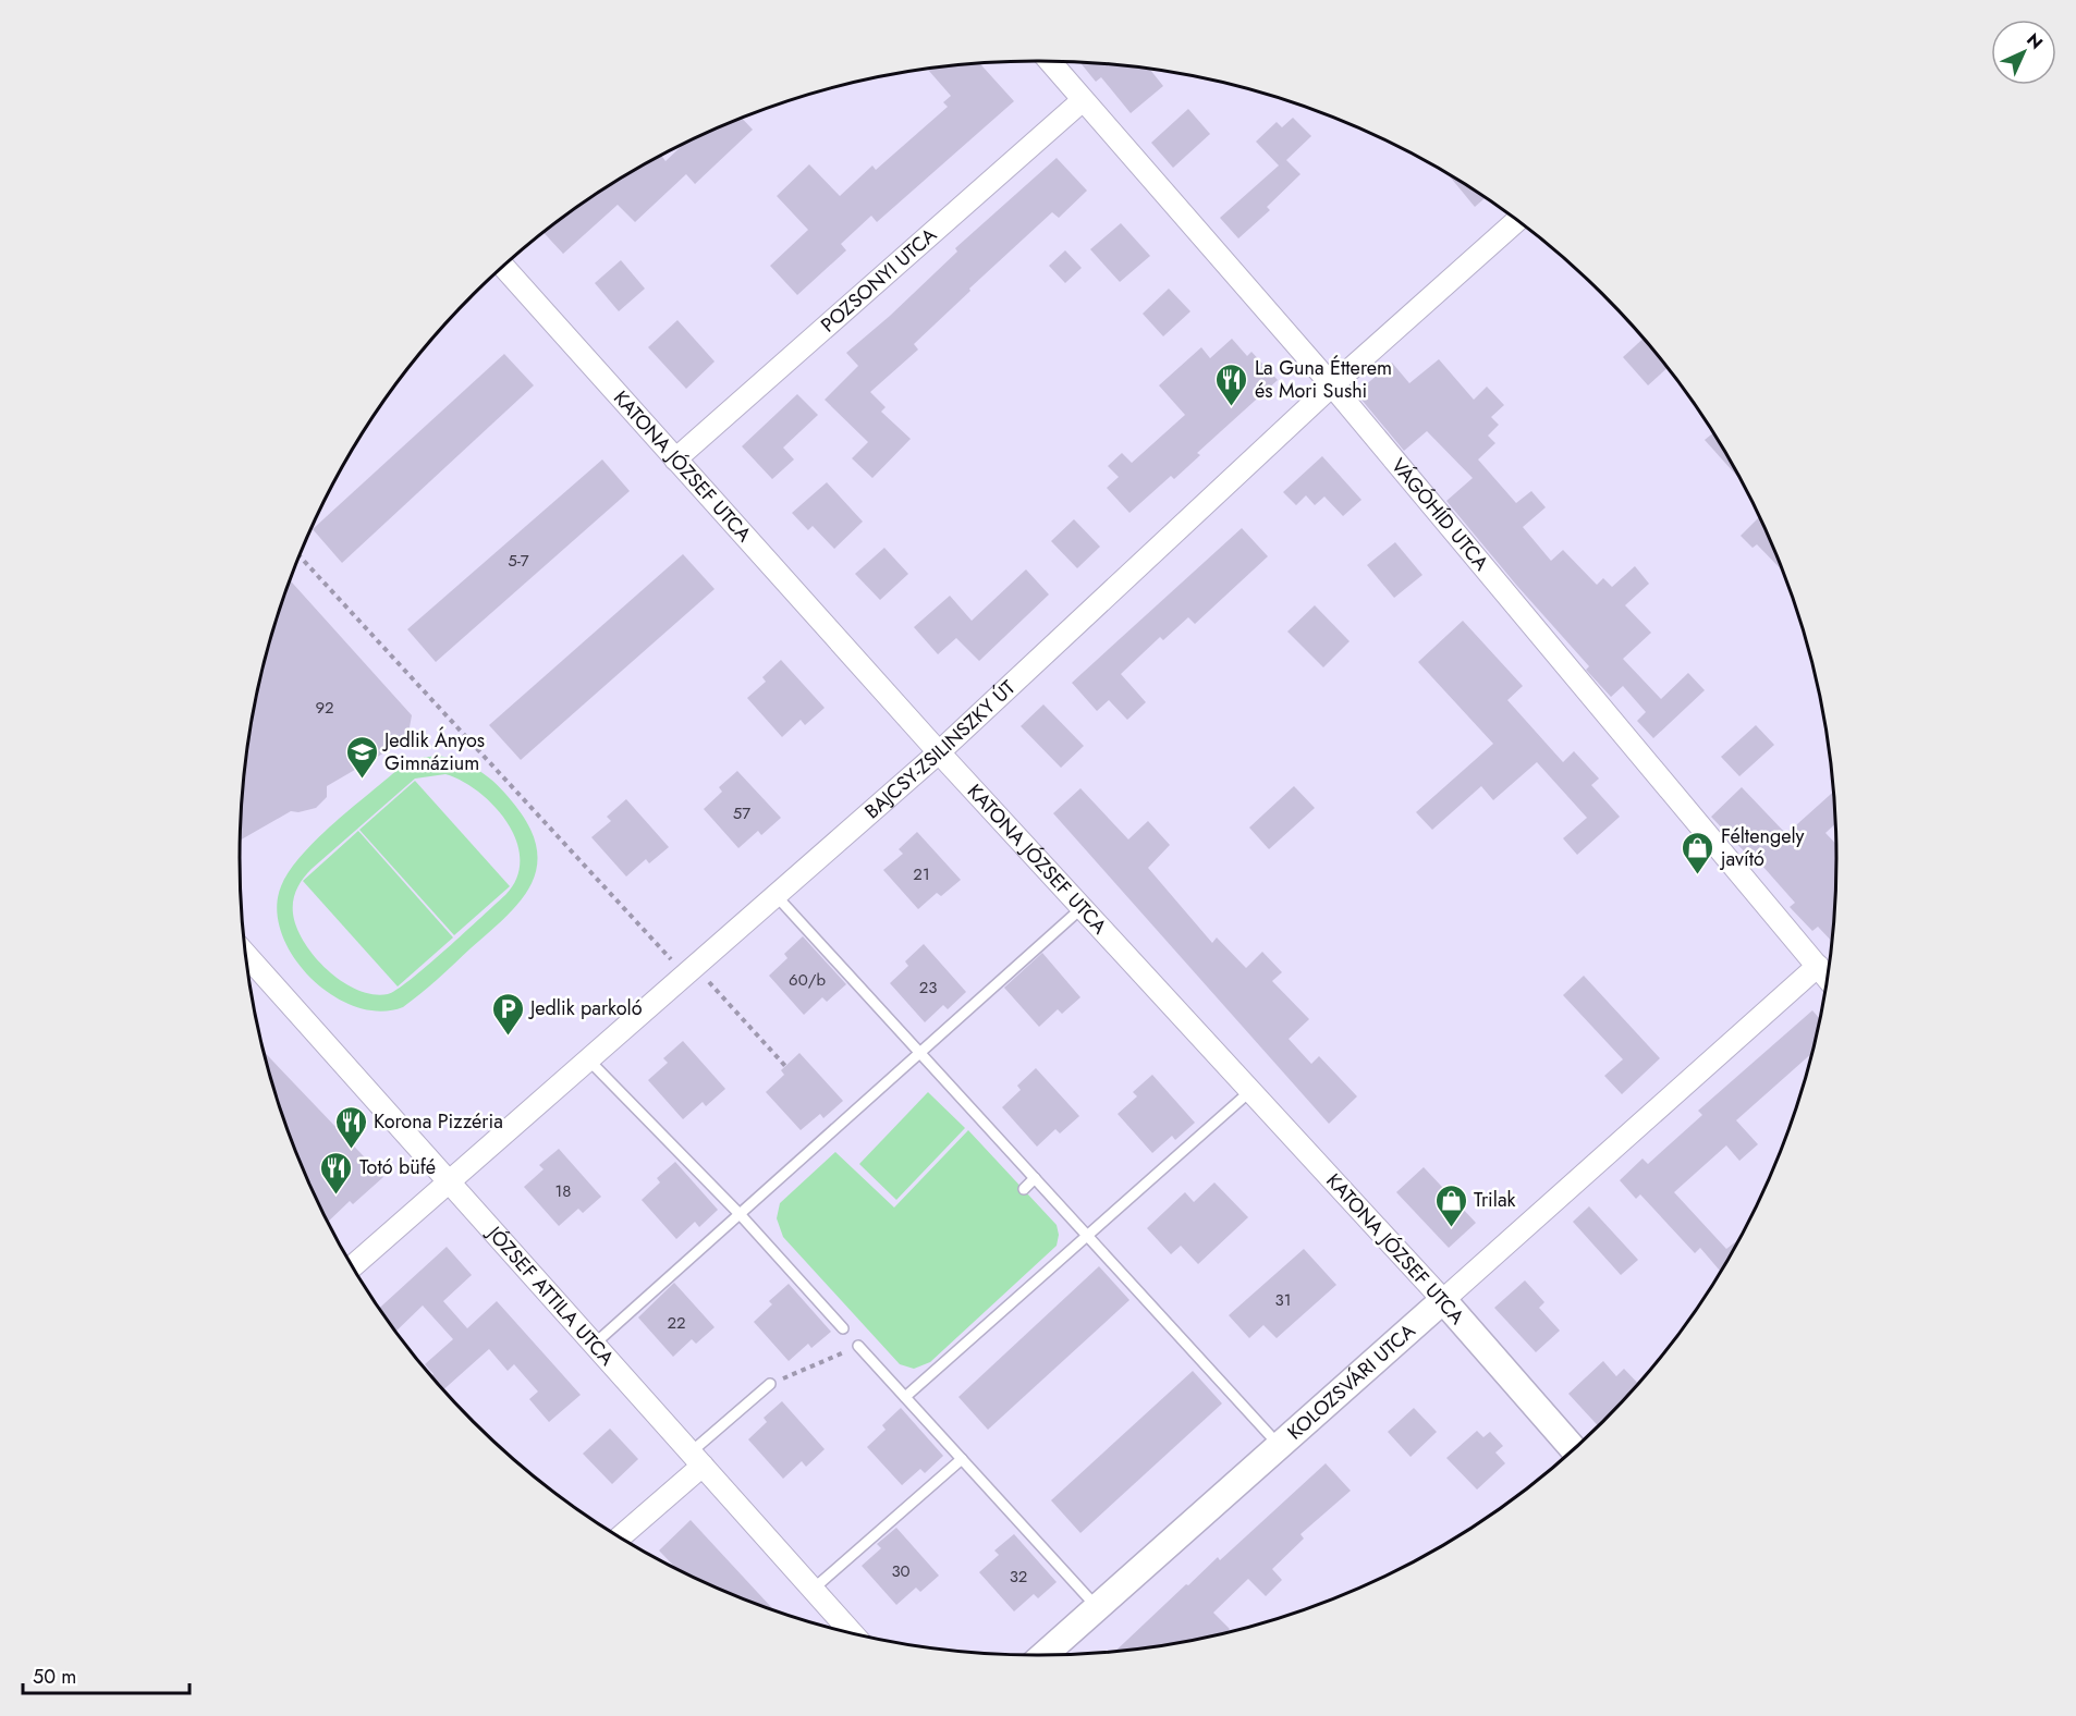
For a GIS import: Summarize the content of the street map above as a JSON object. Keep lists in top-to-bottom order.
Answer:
{
  "streets": {
    "street": [
      "POZSONYI UTCA",
      "KATONA JÓZSEF UTCA",
      "VÁGÓHÍD UTCA",
      "BAJCSY-ZSILINSZKY ÚT",
      "JÓZSEF ATTILA UTCA",
      "KOLOZSVÁRI UTCA"
    ]
  },
  "crossings": [
    ["POZSONYI UTCA", "KATONA JÓZSEF UTCA"],
    ["POZSONYI UTCA", "VÁGÓHÍD UTCA"],
    ["KATONA JÓZSEF UTCA", "BAJCSY-ZSILINSZKY ÚT"],
    ["KATONA JÓZSEF UTCA", "KOLOZSVÁRI UTCA"],
    ["VÁGÓHÍD UTCA", "BAJCSY-ZSILINSZKY ÚT"],
    ["VÁGÓHÍD UTCA", "KOLOZSVÁRI UTCA"],
    ["BAJCSY-ZSILINSZKY ÚT", "JÓZSEF ATTILA UTCA"]
  ],
  "places": {
    "restaurant": ["La Guna Étterem és Mori Sushi", "Korona Pizzéria", "Totó büfé"],
    "school or university": ["Jedlik Ányos Gimnázium"],
    "shop": ["Féltengely javító", "Trilak"],
    "parking": ["Jedlik parkoló"]
  },
  "house_numbers": [
    "5-7",
    "92",
    "57",
    "21",
    "60/b",
    "23",
    "18",
    "31",
    "22",
    "30",
    "32"
  ],
  "scale_bar": "50 m",
  "north": "top right"
}
